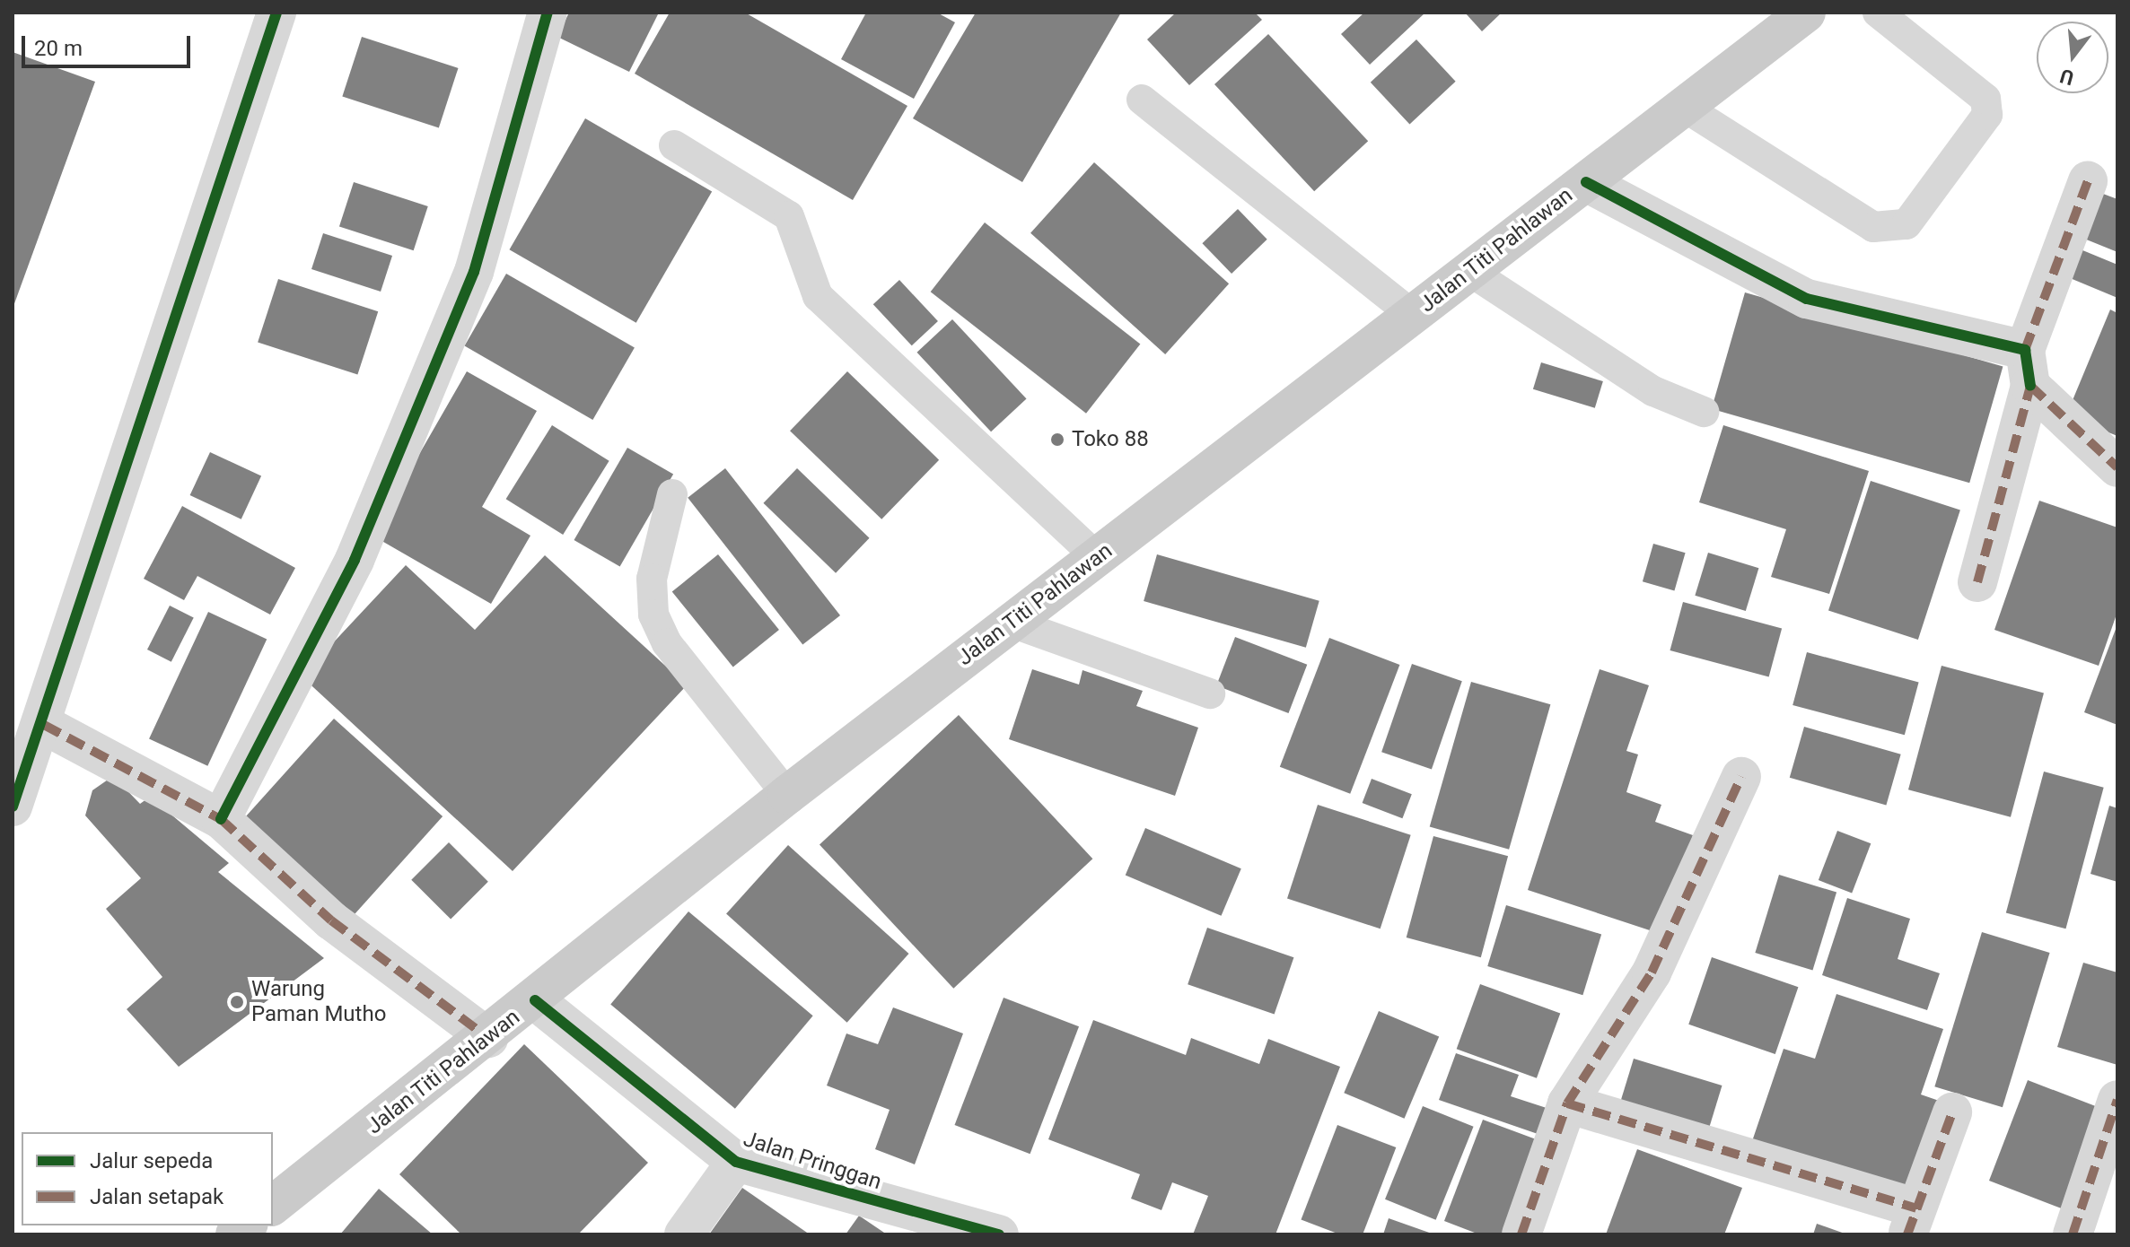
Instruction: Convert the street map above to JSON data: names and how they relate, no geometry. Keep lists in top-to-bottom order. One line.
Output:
{"streets":{"main road":["Jalan Titi Pahlawan"],"street":["Jalan Pringgan"]},"crossings":[["Jalan Titi Pahlawan","Jalan Pringgan"]],"places":["Toko 88","Warung Paman Mutho"],"legend":["Jalur sepeda","Jalan setapak"],"scale_bar":"20 m","north":"bottom"}
